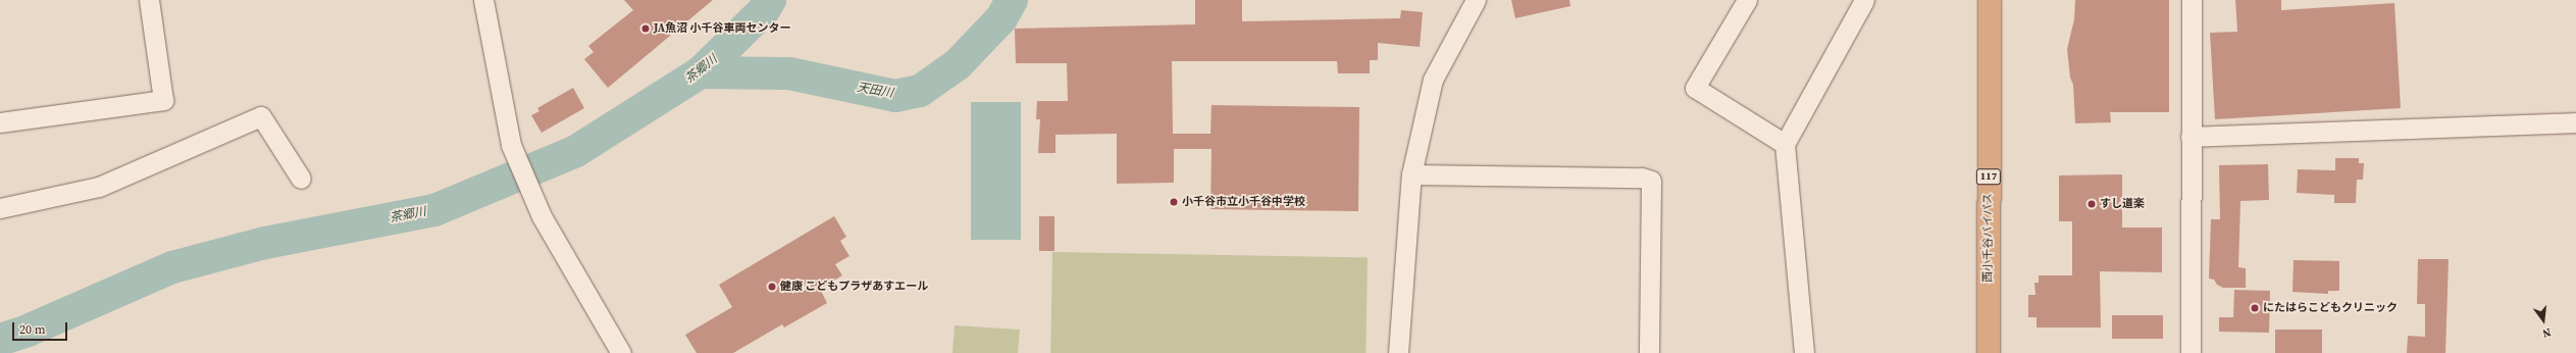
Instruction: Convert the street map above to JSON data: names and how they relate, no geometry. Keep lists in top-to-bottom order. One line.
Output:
{"streets":{"highway":["117","西小千谷バイパス"]},"water":["茶郷川","天田川"],"places":["JA魚沼 小千谷車両センター","小千谷市立小千谷中学校","すし道楽","健康 こどもプラザあすエール","にたはらこどもクリニック"],"scale_bar":"20 m","north":"bottom"}
